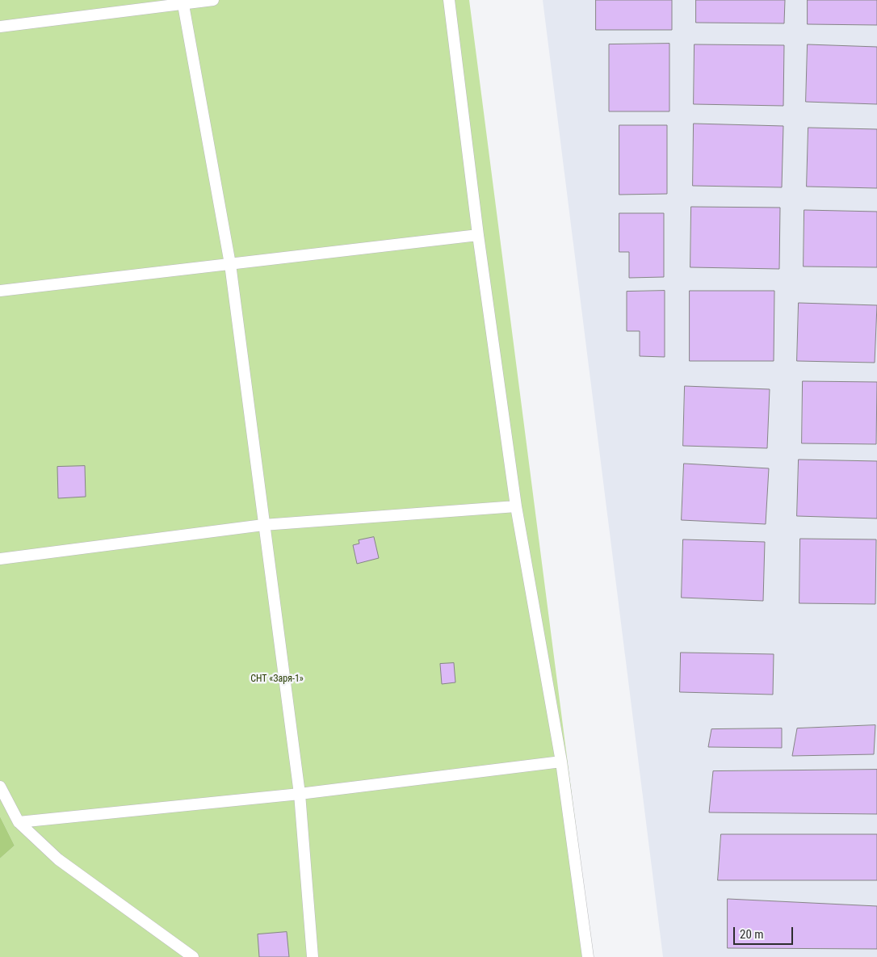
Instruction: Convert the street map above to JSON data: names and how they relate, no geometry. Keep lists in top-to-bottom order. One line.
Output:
{"parks":["СНТ «Заря-1»"],"scale_bar":"20 m"}
